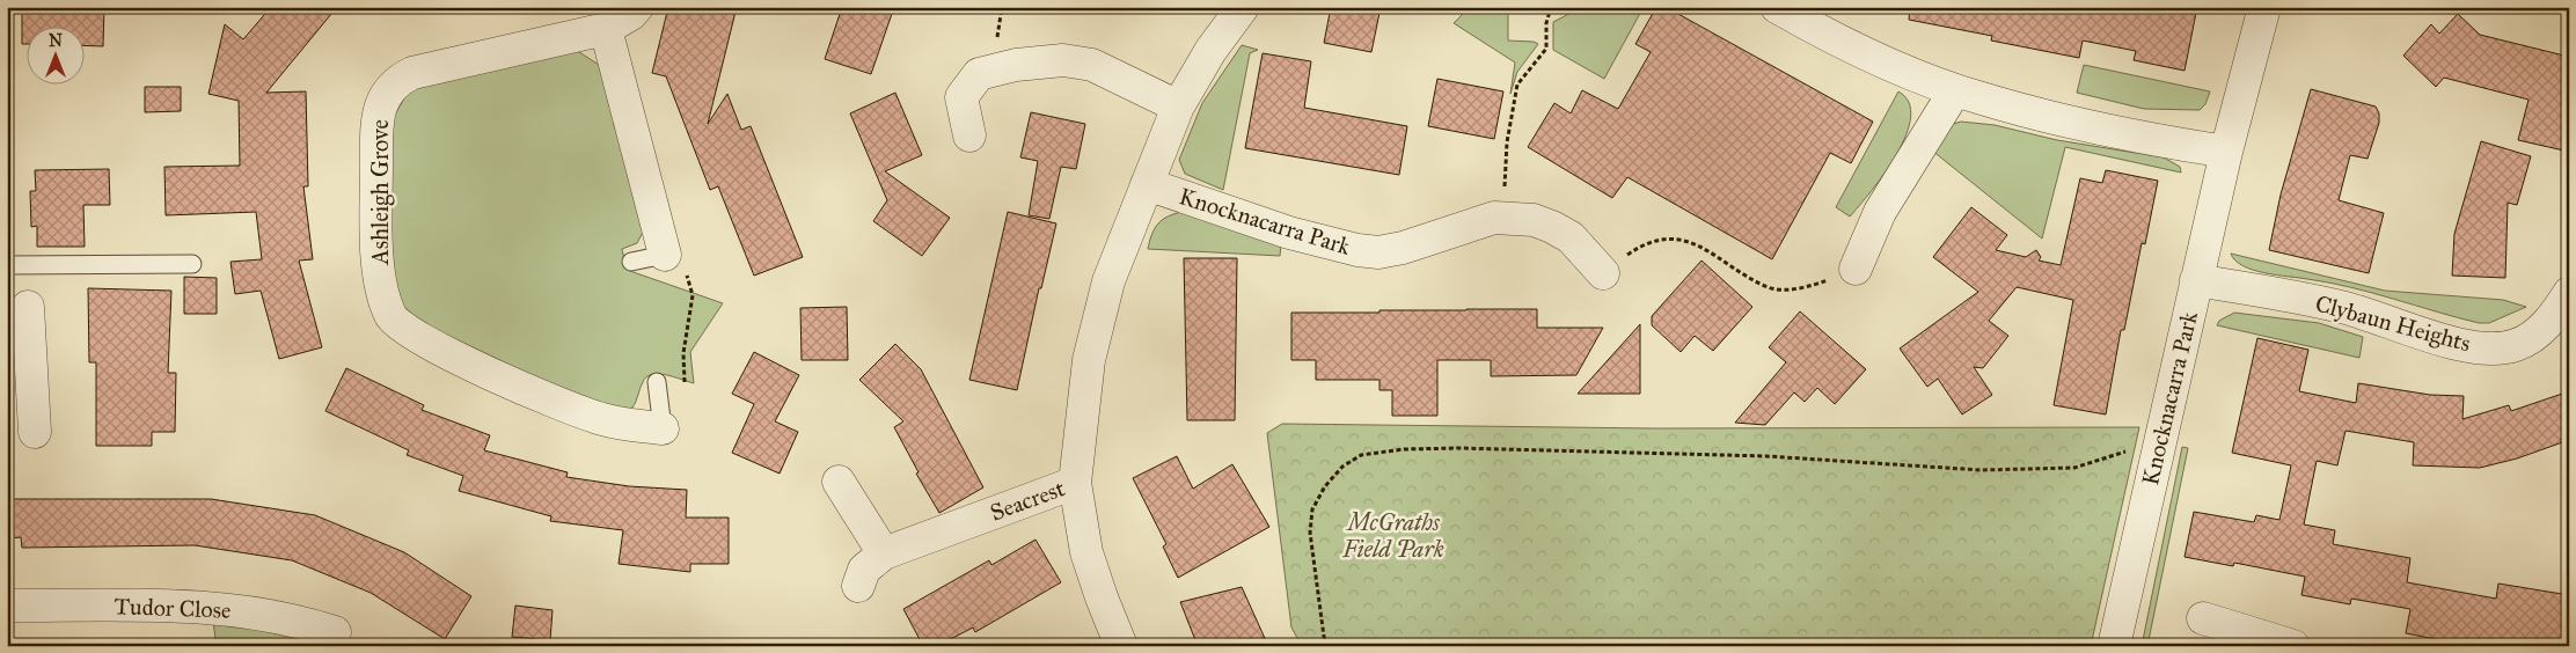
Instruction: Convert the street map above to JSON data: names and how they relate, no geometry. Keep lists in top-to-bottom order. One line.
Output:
{"streets":{"street":["Ashleigh Grove","Knocknacarra Park","Clybaun Heights","Seacrest","Tudor Close"]},"crossings":[["Knocknacarra Park","Clybaun Heights"],["Knocknacarra Park","Seacrest"]],"parks":["McGraths Field Park"],"north":"top"}
